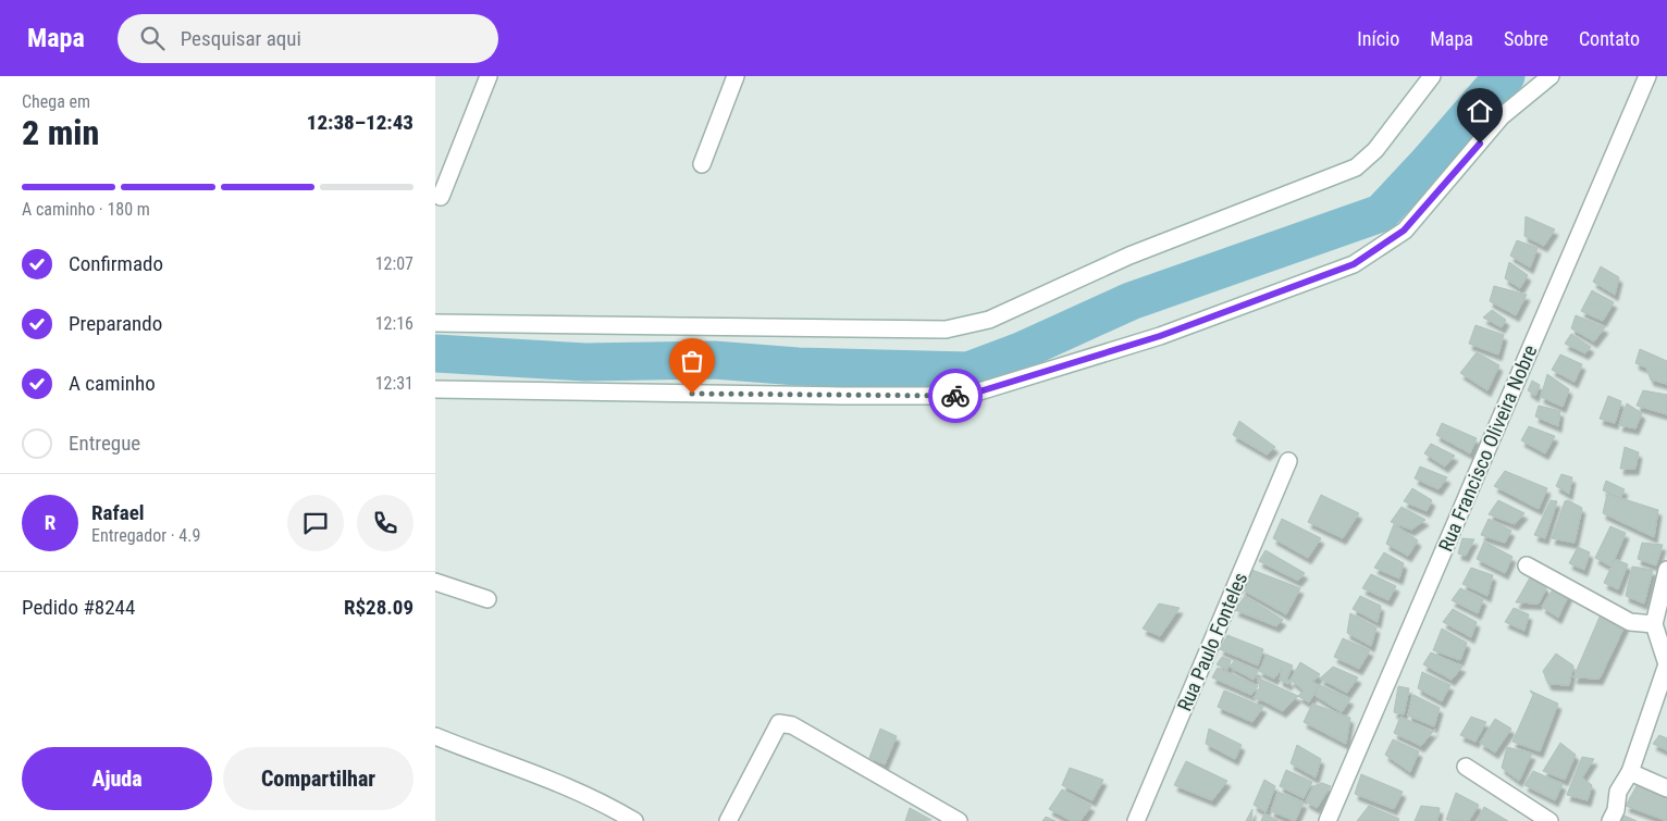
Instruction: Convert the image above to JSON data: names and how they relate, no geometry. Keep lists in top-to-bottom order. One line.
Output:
{"streets":{"street":["Rua Francisco Oliveira Nobre","Rua Paulo Fonteles"]},"page":{"header":"Mapa","search":"Pesquisar aqui","nav":["Início","Mapa","Sobre","Contato"],"heading":["2 min","Chega em","12:38–12:43"],"panel":["Rafael","Entregador · 4.9","Pedido #8244","R$28.09"],"bar":"A caminho · 180 m","list":[["Confirmado","12:07"],["Preparando","12:16"],["A caminho","12:31"],"Entregue"],"round":"R","buttons":["Ajuda","Compartilhar"]}}
